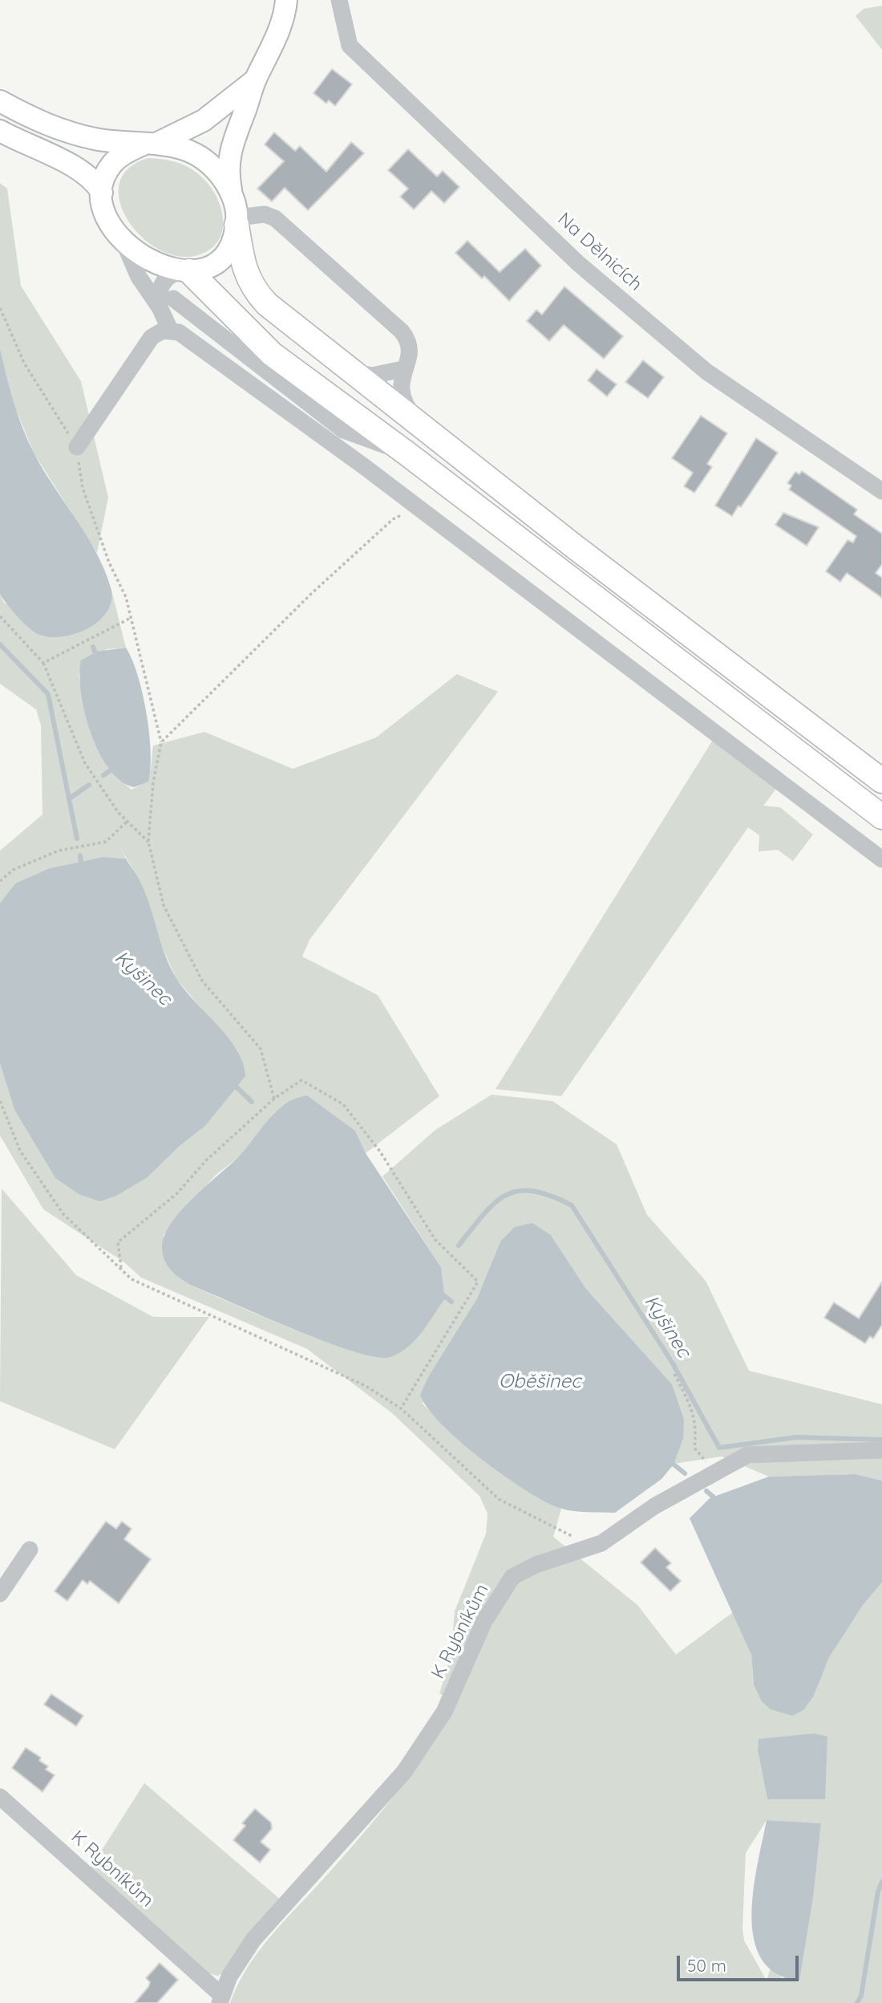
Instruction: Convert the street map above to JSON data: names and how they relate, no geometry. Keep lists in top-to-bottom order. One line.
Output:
{"streets":{"street":["Na Dělnicích","K Rybníkům"]},"water":["Kyšinec","Oběšinec"],"scale_bar":"50 m"}
